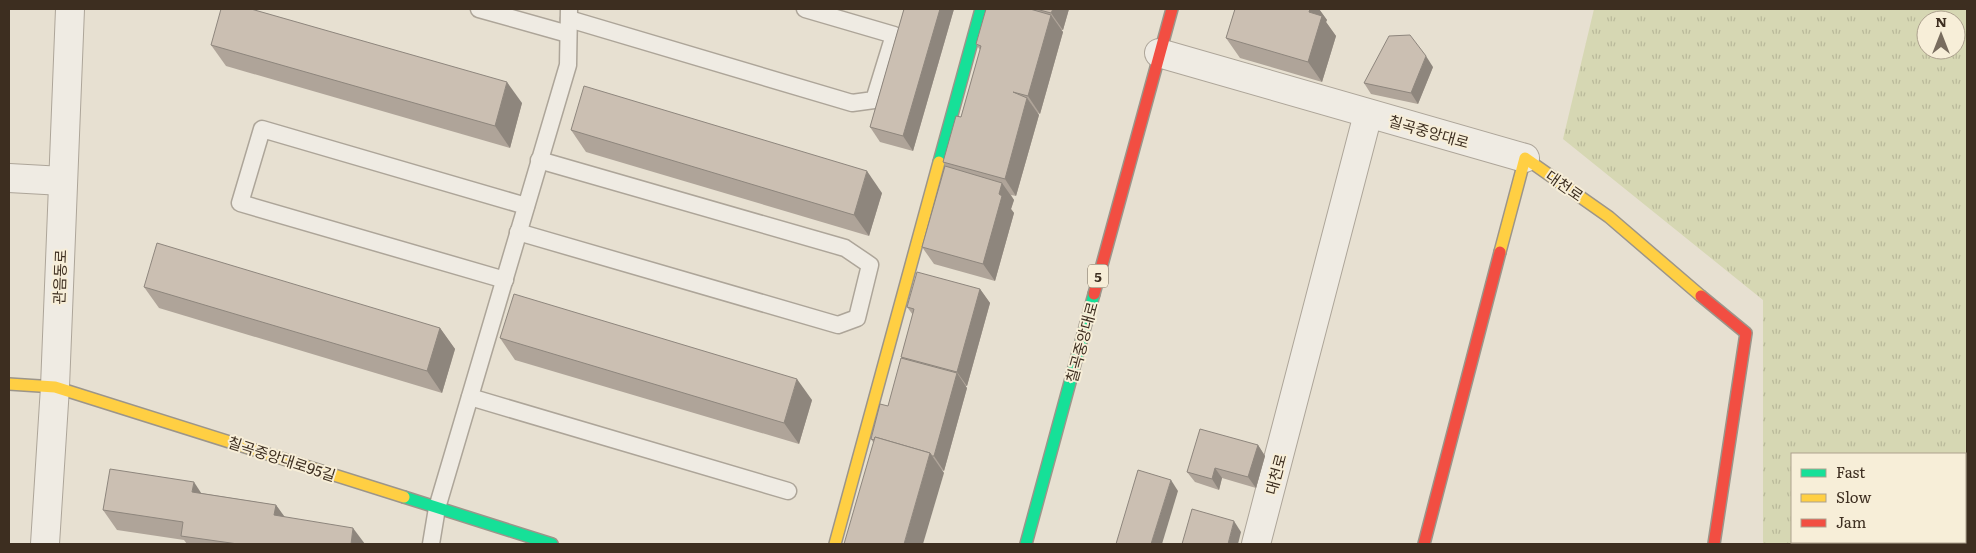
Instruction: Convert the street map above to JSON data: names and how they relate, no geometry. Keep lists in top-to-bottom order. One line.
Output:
{"streets":{"street":["칠곡중앙대로","대천로","5","관음동로","칠곡중앙대로95길"]},"crossings":[["칠곡중앙대로","대천로"],["관음동로","칠곡중앙대로95길"]],"legend":["Fast","Slow","Jam"],"north":"top"}
